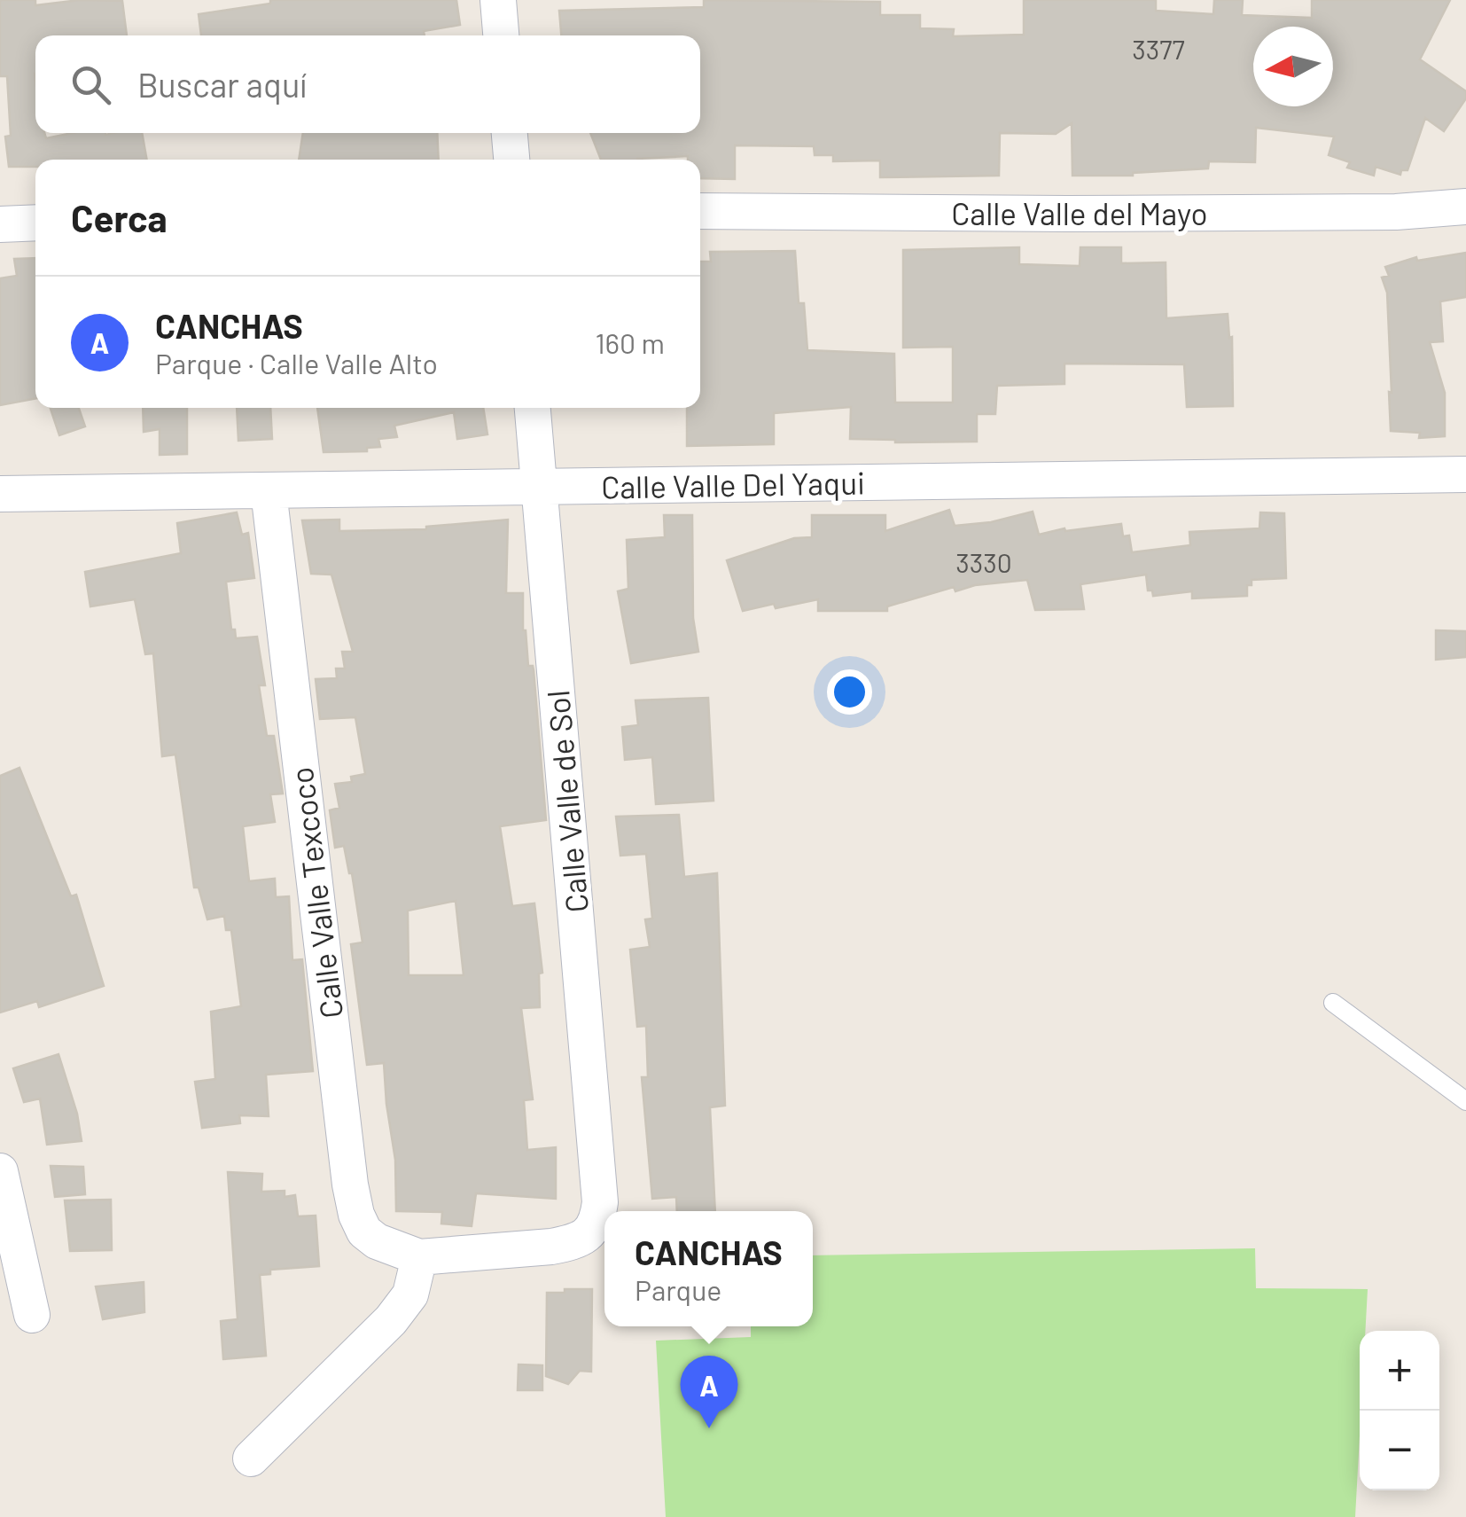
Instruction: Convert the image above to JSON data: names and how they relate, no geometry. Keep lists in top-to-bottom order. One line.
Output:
{"streets":{"street":["Calle Valle del Mayo","Calle Valle Del Yaqui","Calle Valle de Sol","Calle Valle Texcoco"]},"crossings":[["Calle Valle Del Yaqui","Calle Valle de Sol"],["Calle Valle Del Yaqui","Calle Valle Texcoco"],["Calle Valle de Sol","Calle Valle Texcoco"]],"house_numbers":["3377","3330"],"north":"left","page":{"search":"Buscar aquí","heading":"Cerca","list":[{"mark":"A","name":"CANCHAS","note":"Parque · Calle Valle Alto","value":"160 m"}],"popup":["CANCHAS","Parque"],"map_buttons":["+","−"],"pins":"A"}}
